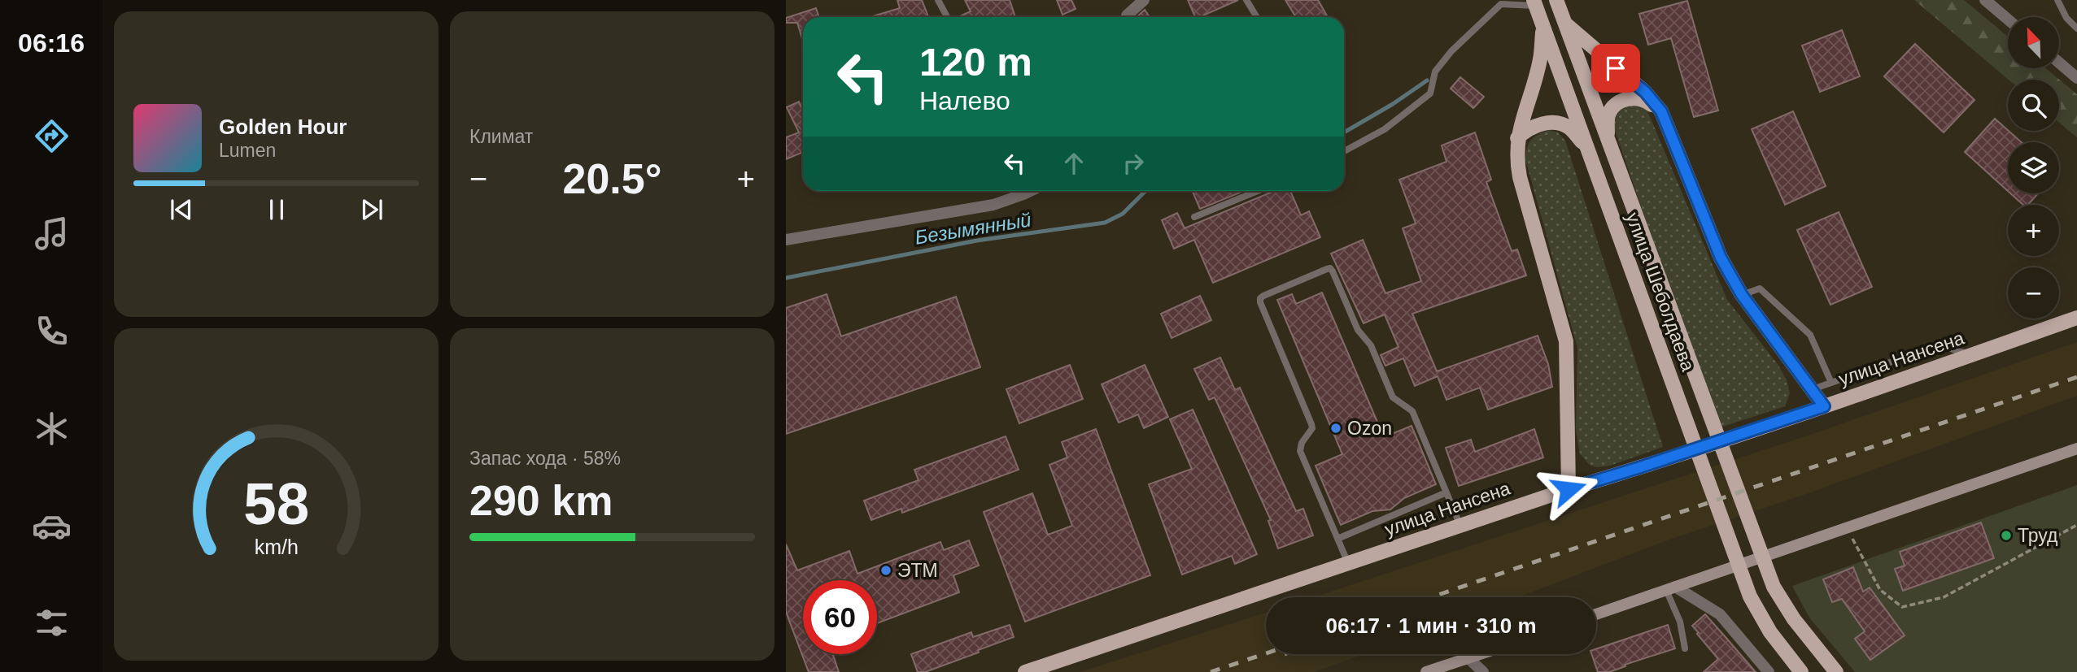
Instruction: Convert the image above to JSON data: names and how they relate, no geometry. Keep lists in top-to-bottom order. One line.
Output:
{"streets":{"main road":["улица Шеболдаева","улица Нансена"]},"water":["Безымянный"],"places":["Ozon","Труд","ЭТМ"],"north":"top left","page":{"tabs":"06:16","tile":["Климат",["Запас хода · 58%","290 km"]],"map_buttons":["+","−"],"turn":["120 m","Налево"],"song":["Golden Hour","Lumen"],"heat":["−","20.5°","+"],"limit":"60","trip":"06:17 · 1 мин · 310 m","gauge":["58","km/h"]}}
